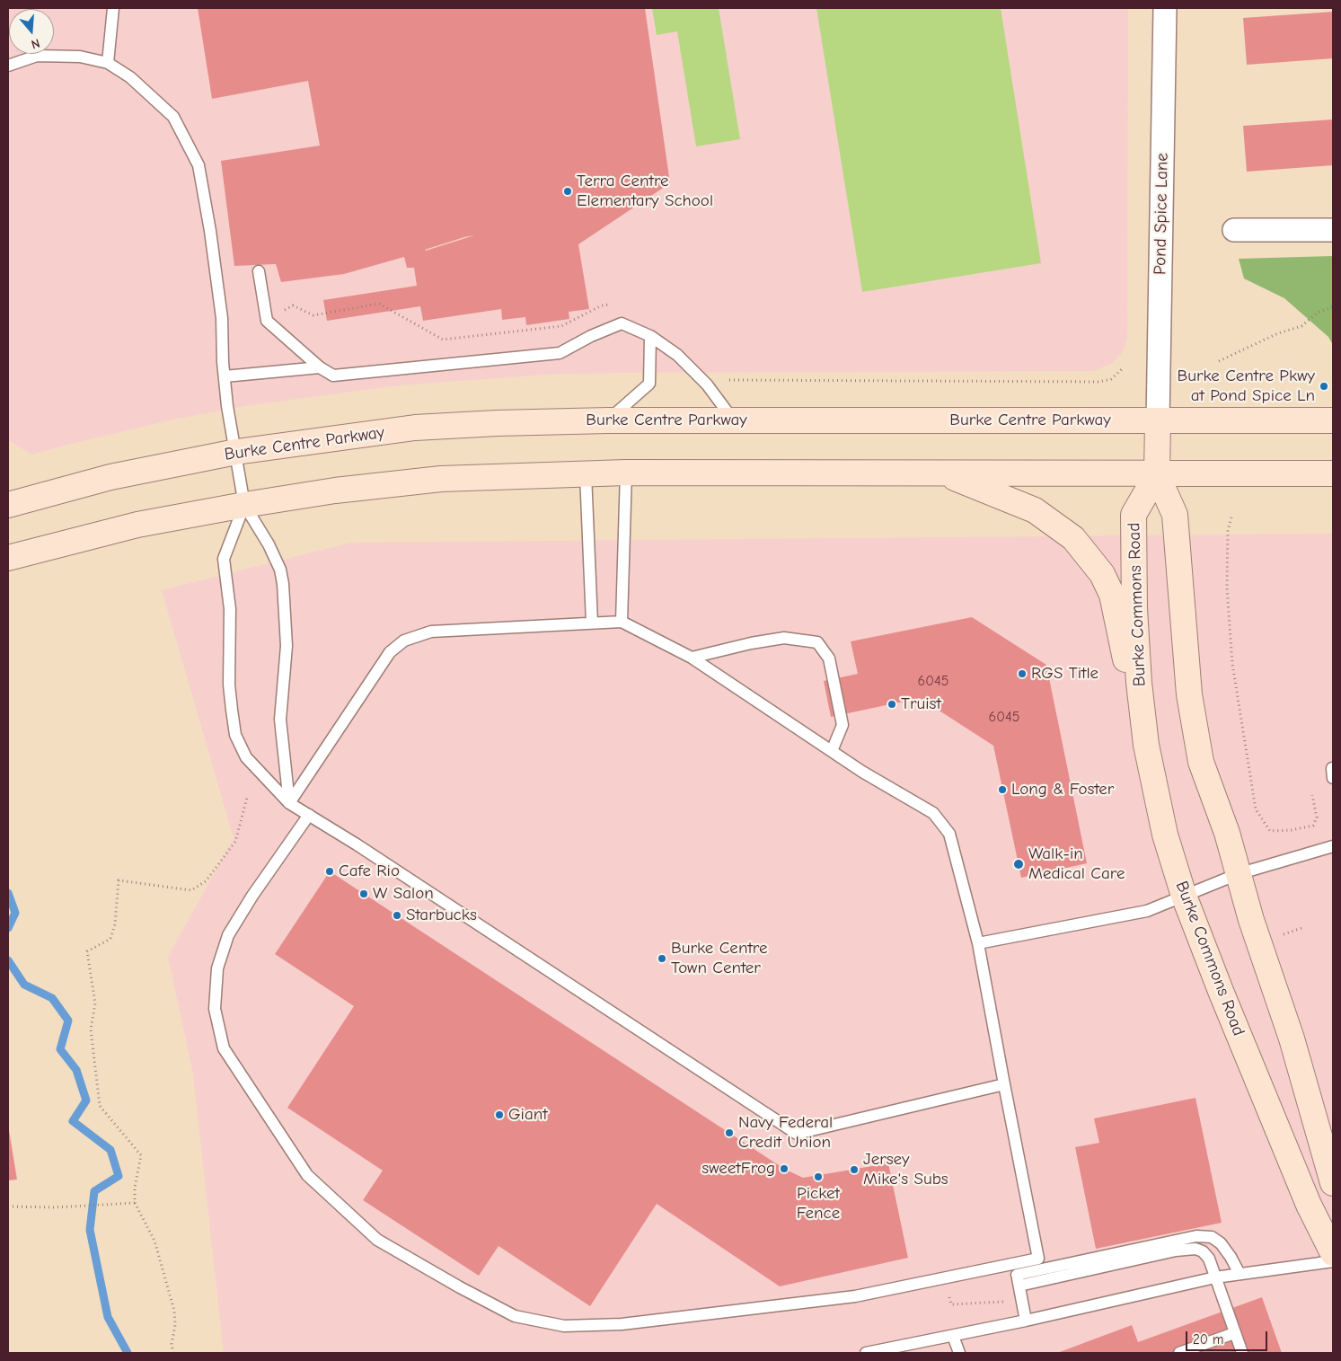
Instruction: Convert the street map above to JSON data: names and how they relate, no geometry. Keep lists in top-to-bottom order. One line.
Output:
{"streets":{"main road":["Burke Centre Parkway","Burke Commons Road"],"street":["Pond Spice Lane"]},"crossings":[["Pond Spice Lane","Burke Centre Parkway"]],"places":["Terra Centre Elementary School","Burke Centre Pkwy at Pond Spice Ln","RGS Title","Truist","Long & Foster","Walk-in Medical Care","Cafe Rio","W Salon","Starbucks","Burke Centre Town Center","Giant","Navy Federal Credit Union","sweetFrog","Jersey Mike's Subs","Picket Fence"],"house_numbers":["6045","6045"],"scale_bar":"20 m","north":"bottom"}
